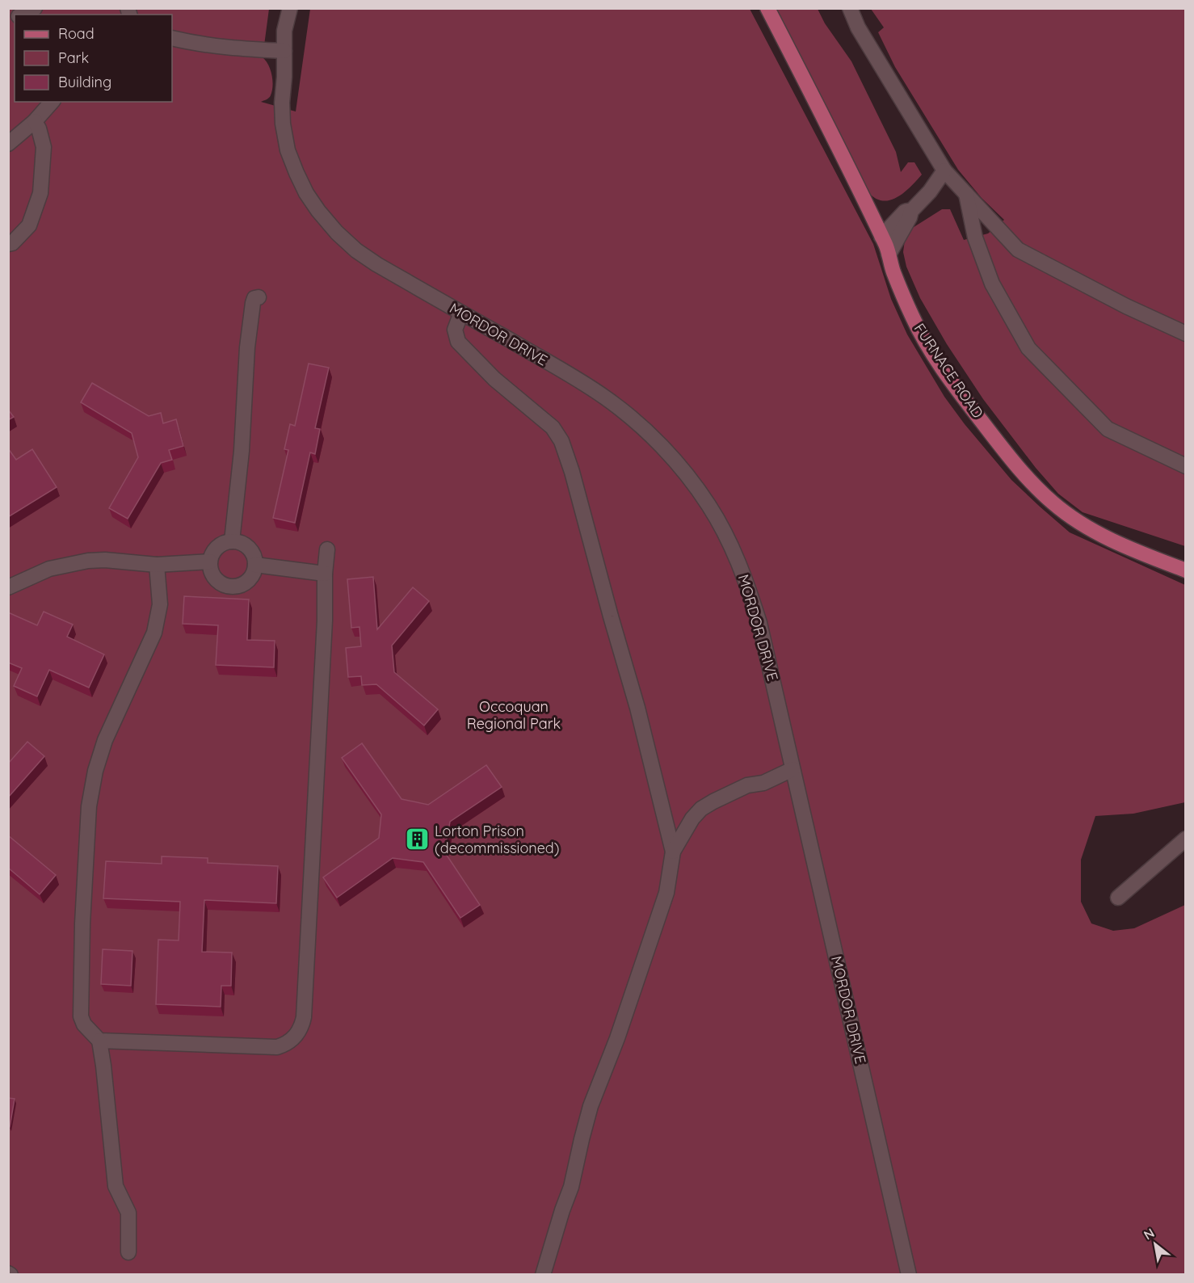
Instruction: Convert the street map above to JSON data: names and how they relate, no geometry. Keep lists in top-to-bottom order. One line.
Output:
{"streets":{"main road":["FURNACE ROAD"],"street":["MORDOR DRIVE"]},"parks":["Occoquan Regional Park"],"places":{"building":["Lorton Prison (decommissioned)"]},"legend":["Road","Park","Building"],"north":"top left"}
